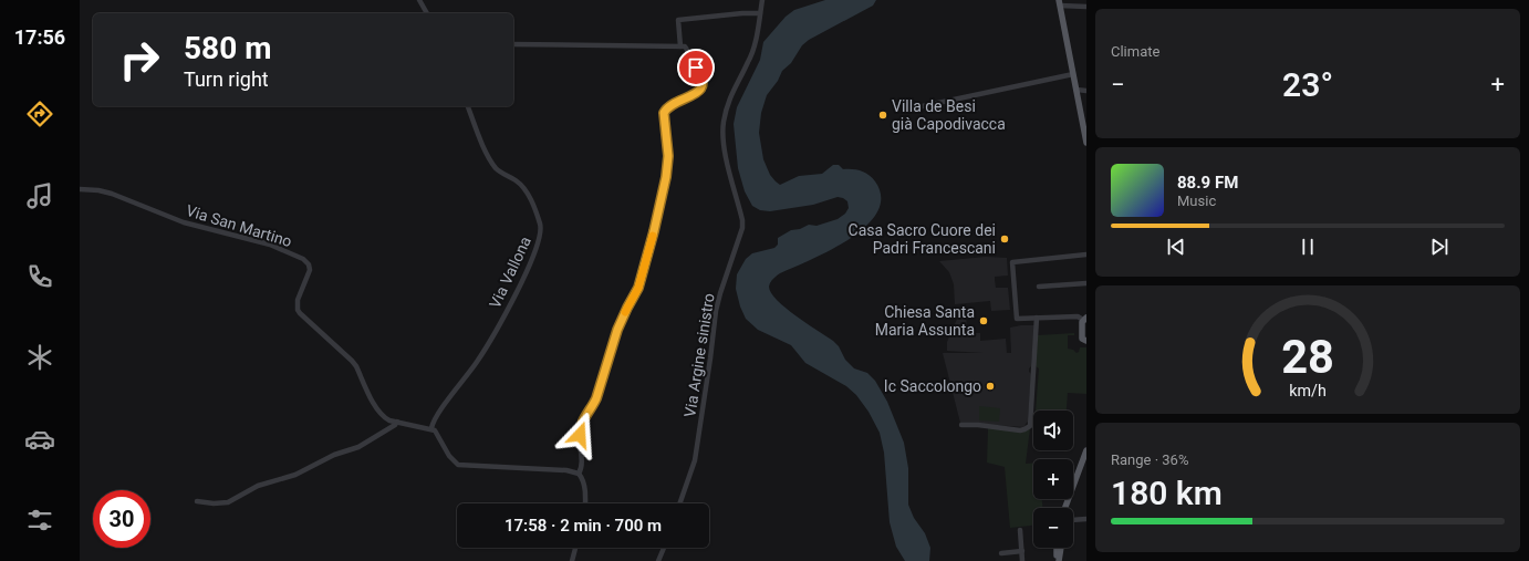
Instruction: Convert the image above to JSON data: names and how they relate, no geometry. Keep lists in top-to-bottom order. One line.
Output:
{"streets":{"street":["Via San Martino","Via Vallona","Via Argine sinistro"]},"crossings":[["Via San Martino","Via Vallona"]],"places":["Villa de Besi già Capodivacca","Casa Sacro Cuore dei Padri Francescani","Chiesa Santa Maria Assunta","Ic Saccolongo"],"page":{"tabs":"17:56","tile":["Climate",["Range · 36%","180 km"]],"turn":["580 m","Turn right"],"heat":["−","23°","+"],"song":["88.9 FM","Music"],"map_buttons":["+","−"],"limit":"30","trip":"17:58 · 2 min · 700 m","gauge":["28","km/h"]}}
